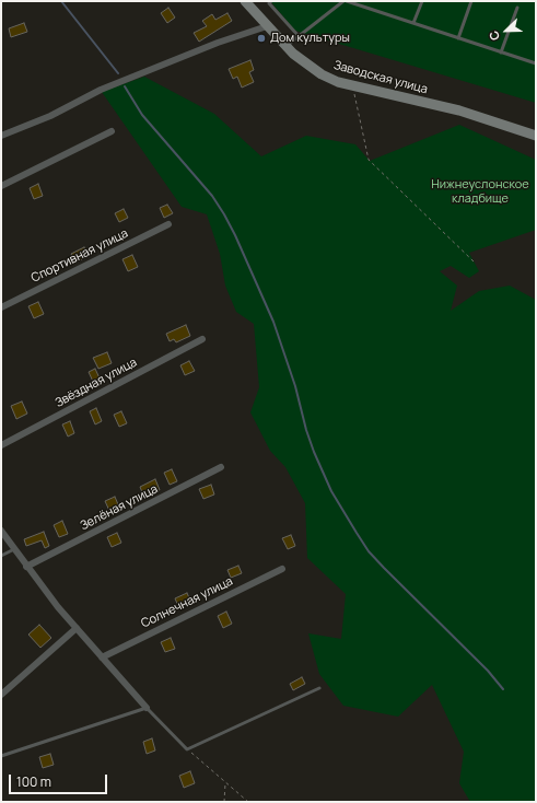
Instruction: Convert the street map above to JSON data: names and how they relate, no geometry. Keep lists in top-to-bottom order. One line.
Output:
{"streets":{"street":["Заводская улица","Спортивная улица","Звёздная улица","Зелёная улица","Солнечная улица"]},"parks":["Нижнеуслонское кладбище"],"places":["Дом культуры"],"scale_bar":"100 m","north":"bottom left"}
